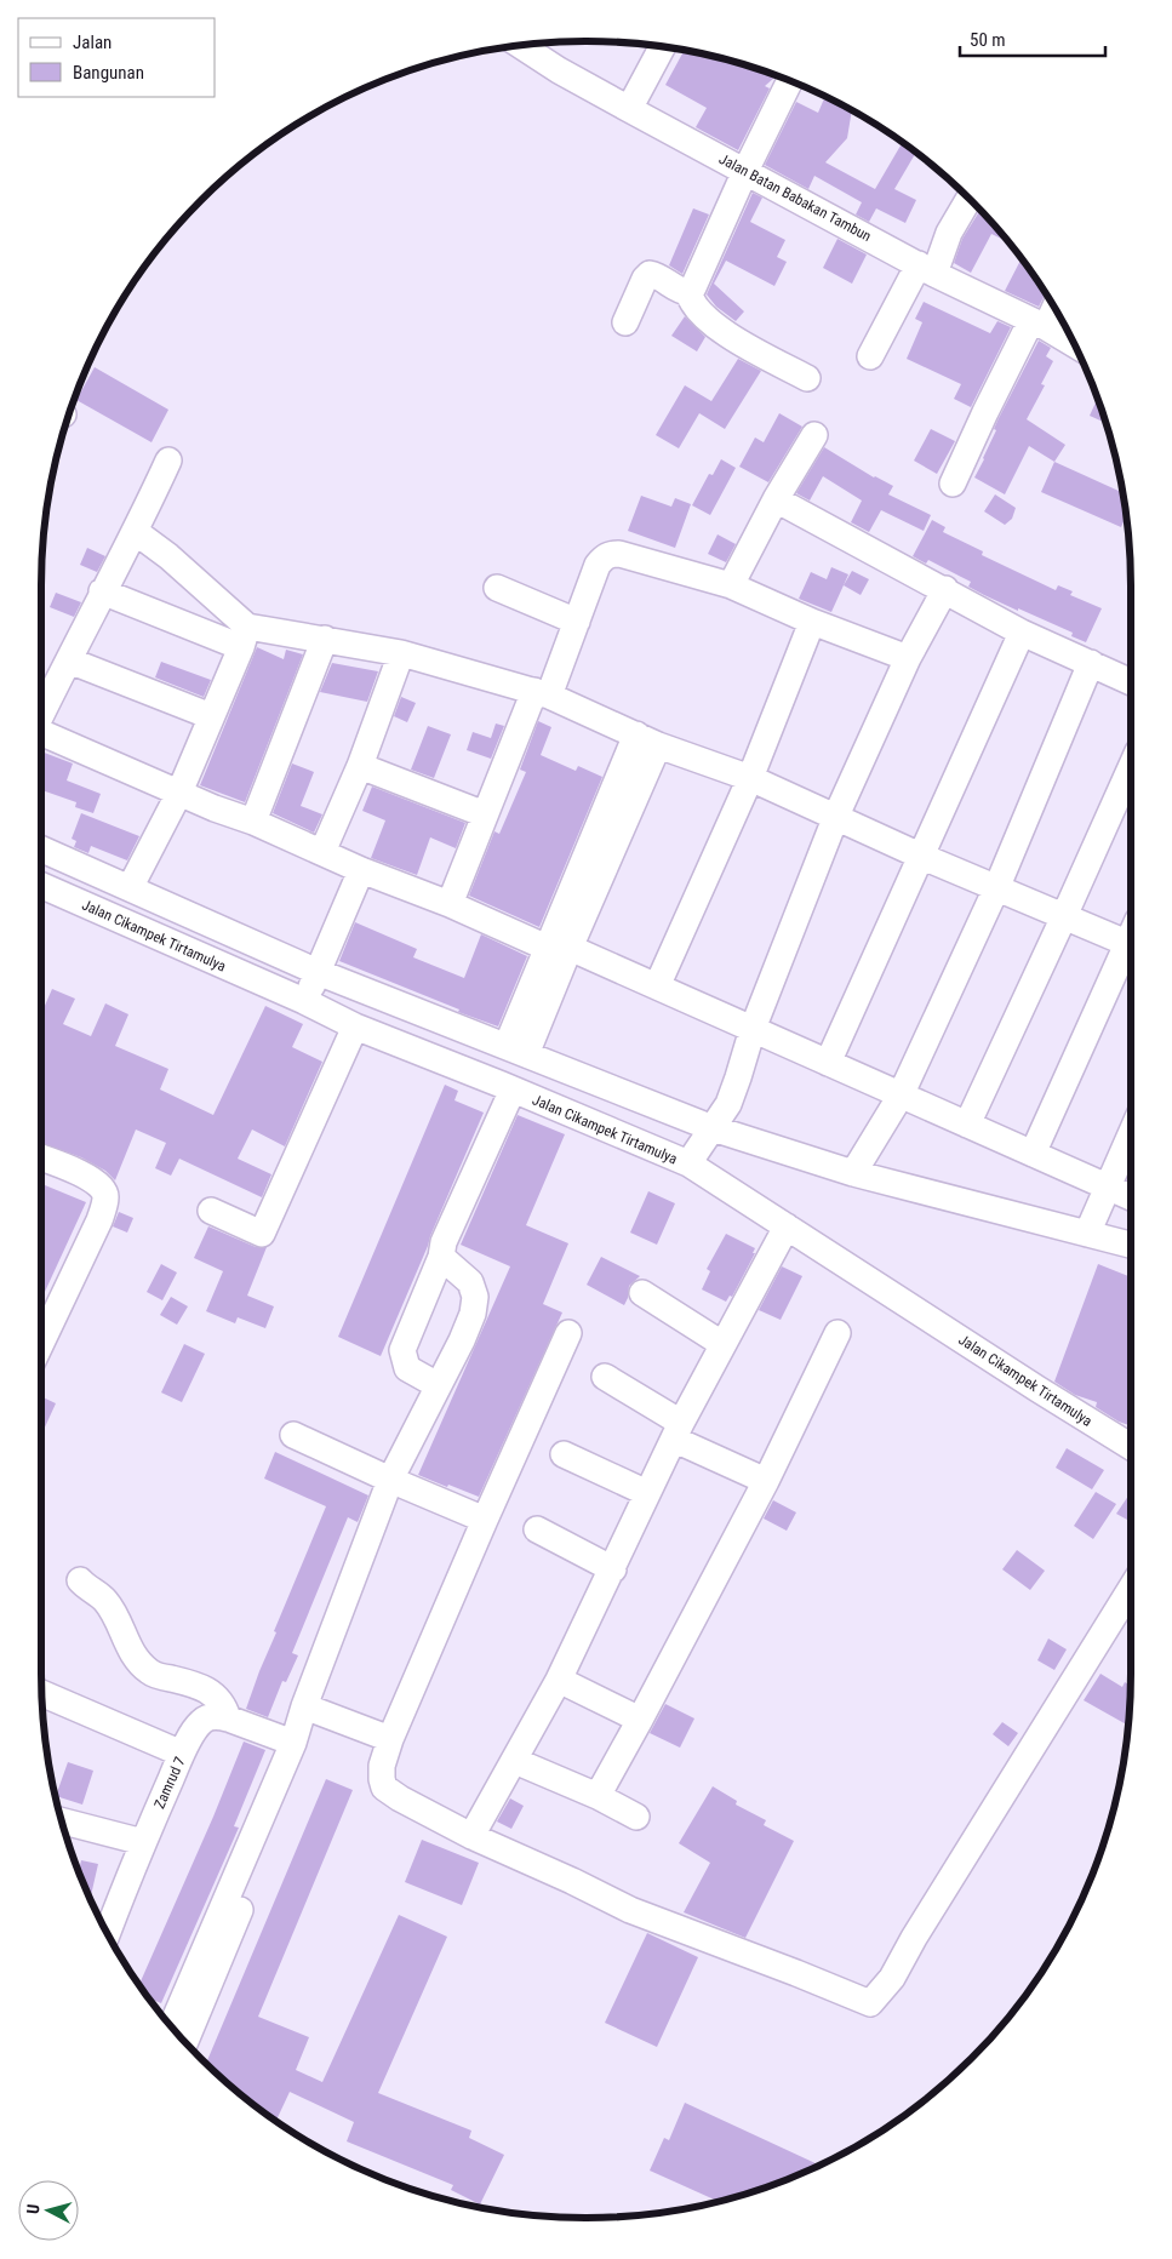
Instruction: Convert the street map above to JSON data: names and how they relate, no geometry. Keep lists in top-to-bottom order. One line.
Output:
{"streets":{"street":["Jalan Batan Babakan Tambun","Jalan Cikampek Tirtamulya","Zamrud 7"]},"legend":["Jalan","Bangunan"],"scale_bar":"50 m","north":"left"}
